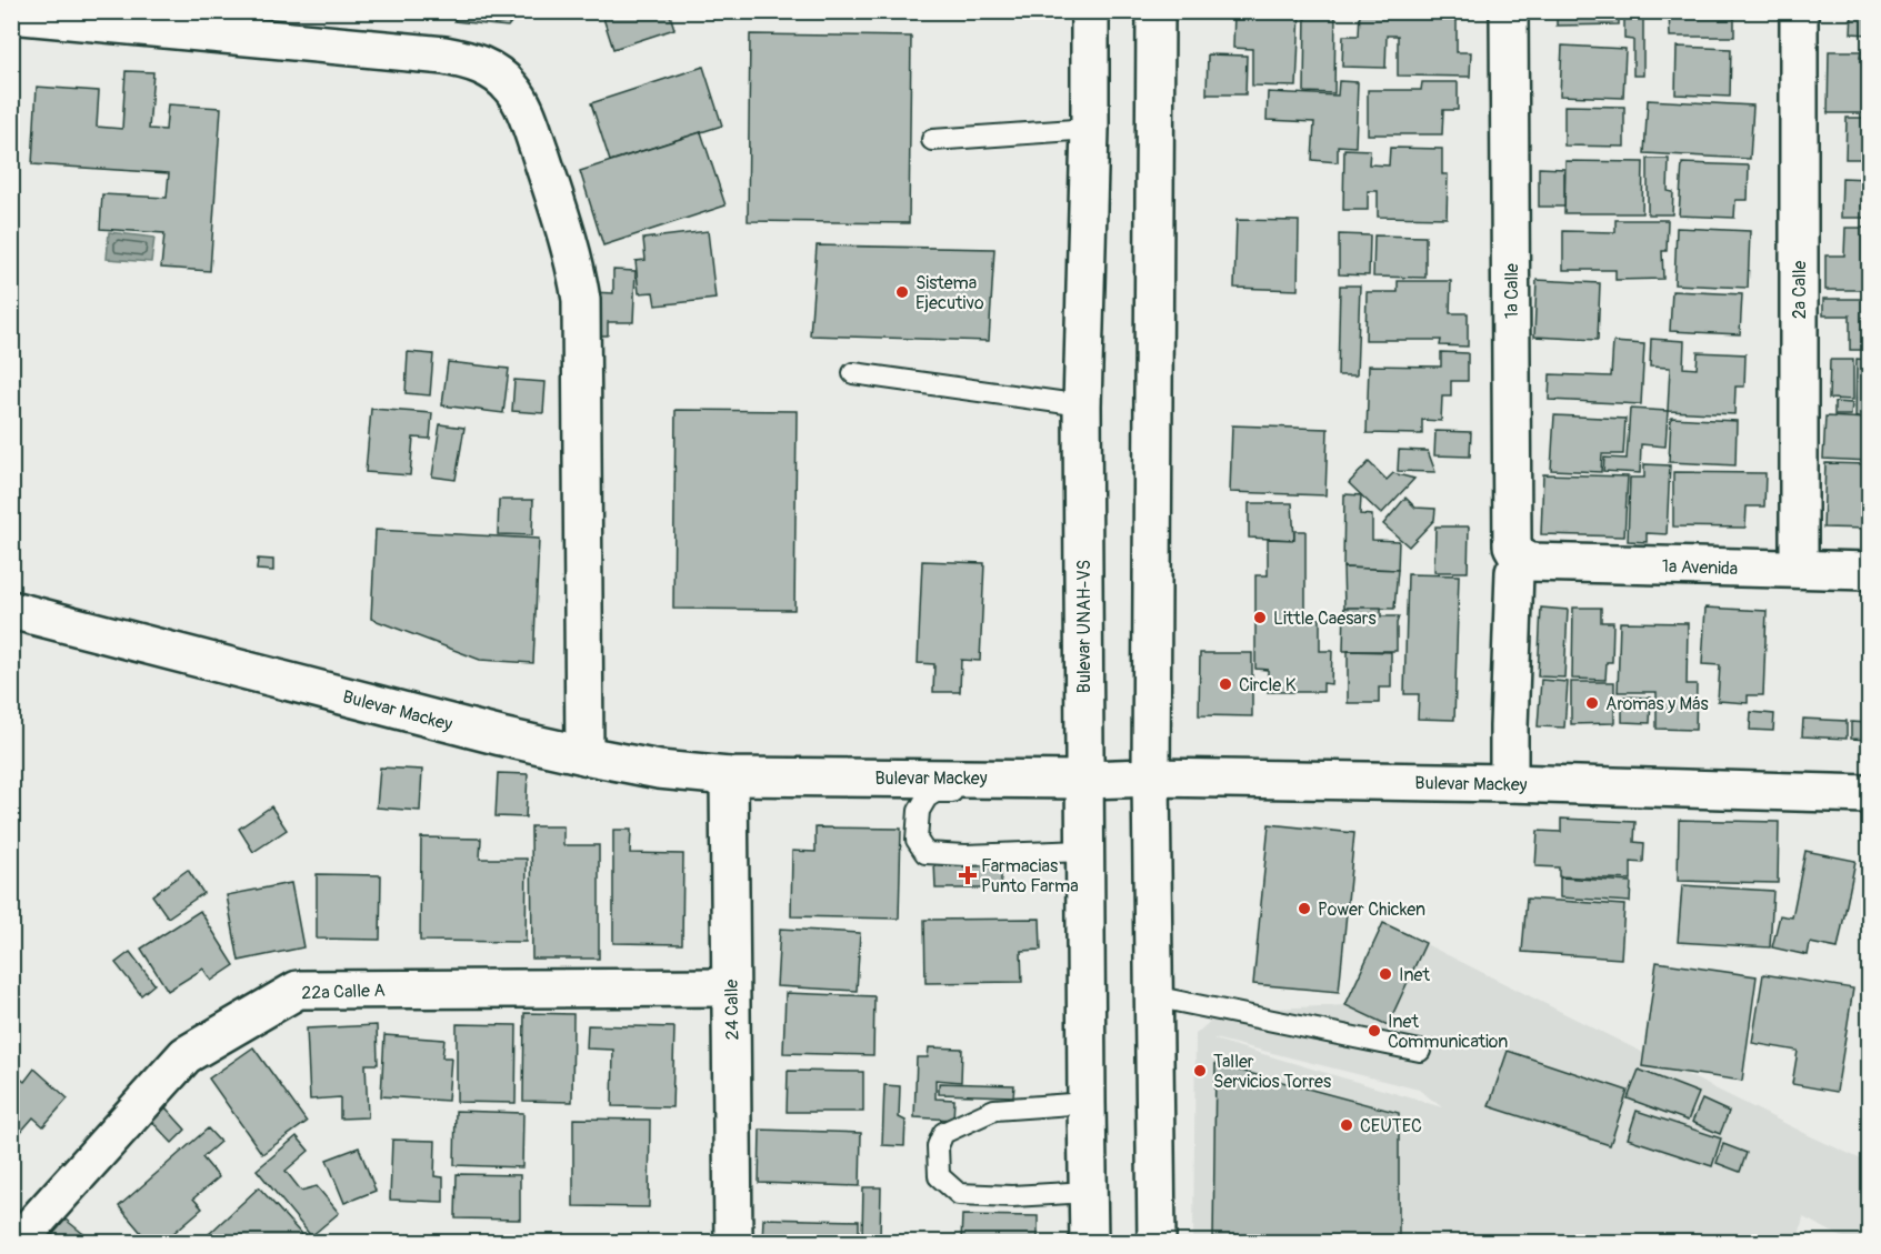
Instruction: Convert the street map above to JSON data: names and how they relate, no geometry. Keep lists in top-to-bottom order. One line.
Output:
{"streets":{"main road":["2a Calle","1a Calle","1a Avenida","Bulevar UNAH-VS","Bulevar Mackey","22a Calle A","24 Calle"]},"crossings":[["2a Calle","1a Avenida"],["1a Calle","1a Avenida"],["Bulevar UNAH-VS","Bulevar Mackey"],["Bulevar Mackey","24 Calle"],["22a Calle A","24 Calle"]],"places":{"other":["Sistema Ejecutivo","Little Caesars","Circle K","Aromas y Más","Power Chicken","Inet","Inet Communication","Taller Servicios Torres","CEUTEC"],"health":["Farmacias Punto Farma"]}}
